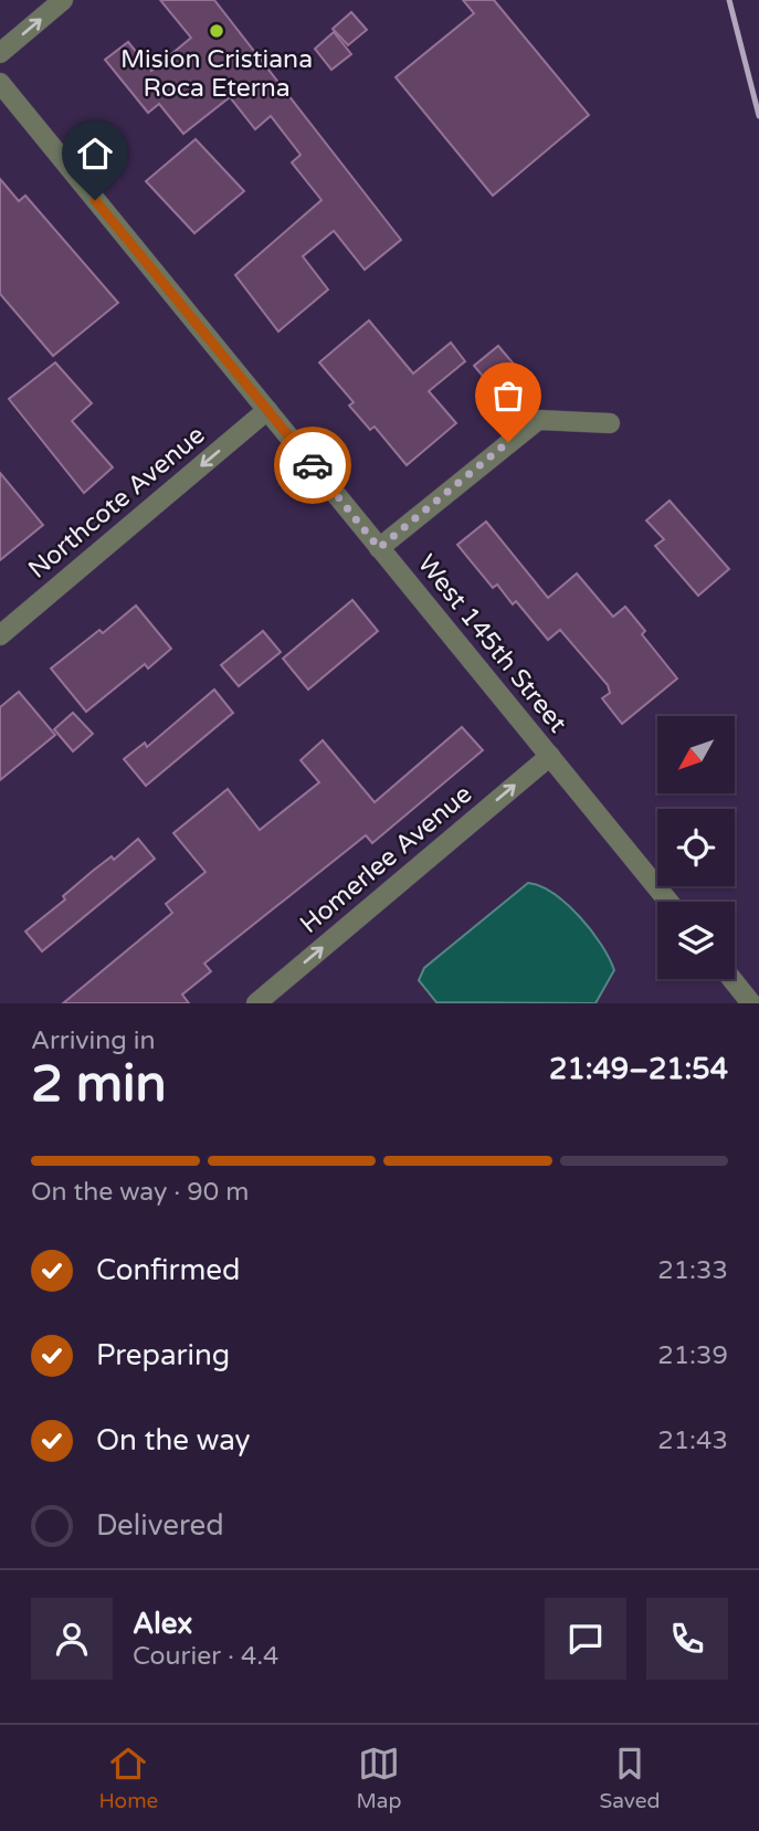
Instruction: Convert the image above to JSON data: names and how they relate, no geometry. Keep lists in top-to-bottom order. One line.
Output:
{"streets":{"street":["Northcote Avenue","West 145th Street","Homerlee Avenue"]},"crossings":[["Northcote Avenue","West 145th Street"],["West 145th Street","Homerlee Avenue"]],"one_way":["Northcote Avenue","Homerlee Avenue"],"places":["Mision Cristiana Roca Eterna"],"north":"bottom left","page":{"heading":["2 min","Arriving in","21:49–21:54"],"panel":["Alex","Courier · 4.4"],"bar":"On the way · 90 m","list":[["Confirmed","21:33"],["Preparing","21:39"],["On the way","21:43"],"Delivered"],"tabs":["Home","Map","Saved"]}}
